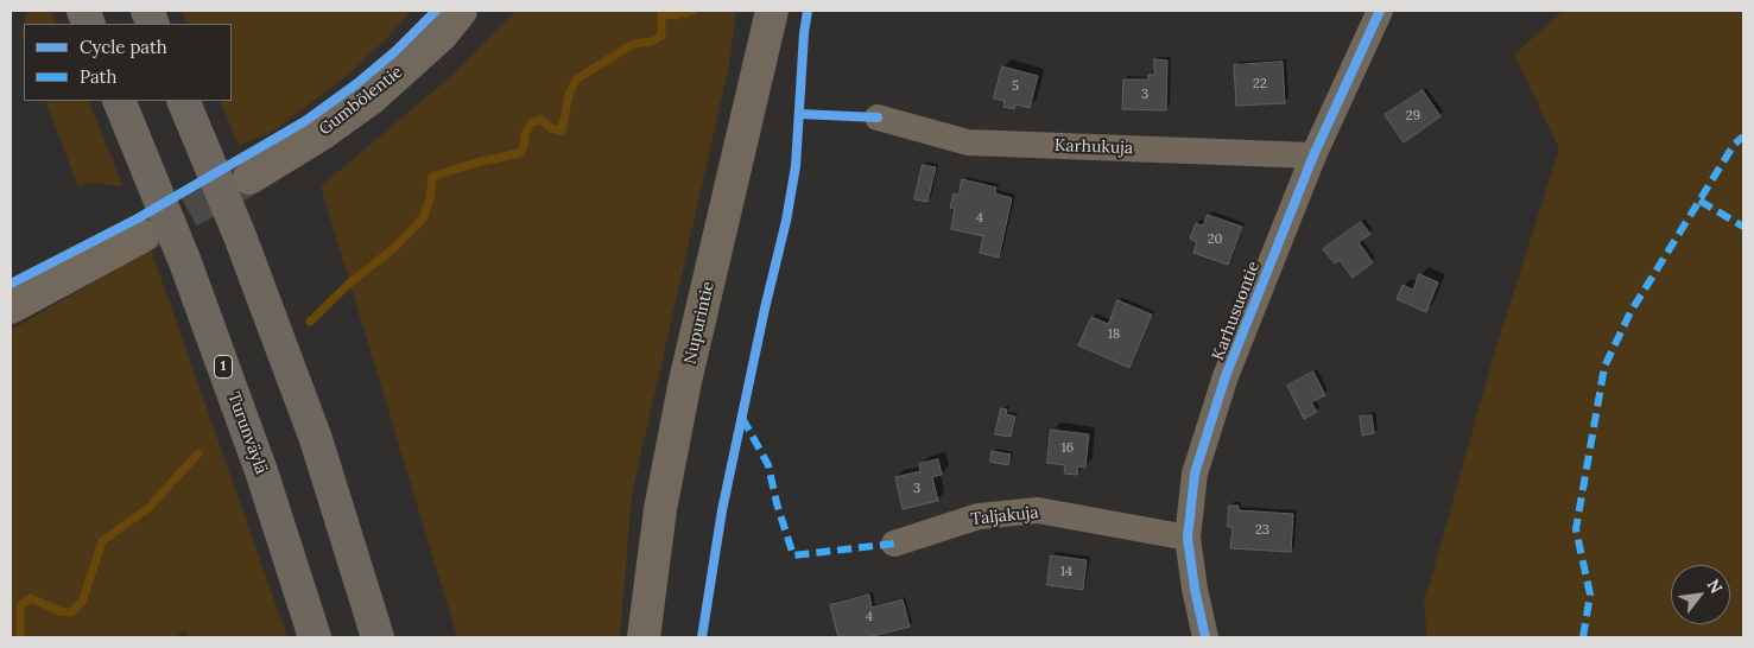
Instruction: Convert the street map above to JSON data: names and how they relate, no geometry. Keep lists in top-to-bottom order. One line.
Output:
{"streets":{"highway":["1","Turunväylä"],"main road":["Gumbölentie","Nupurintie"],"street":["Karhukuja","Karhusuontie","Taljakuja"]},"crossings":[["Karhukuja","Karhusuontie"],["Karhusuontie","Taljakuja"]],"house_numbers":["22","5","3","29","4","20","18","16","3","23","14","4"],"legend":["Cycle path","Path"],"north":"top right"}
